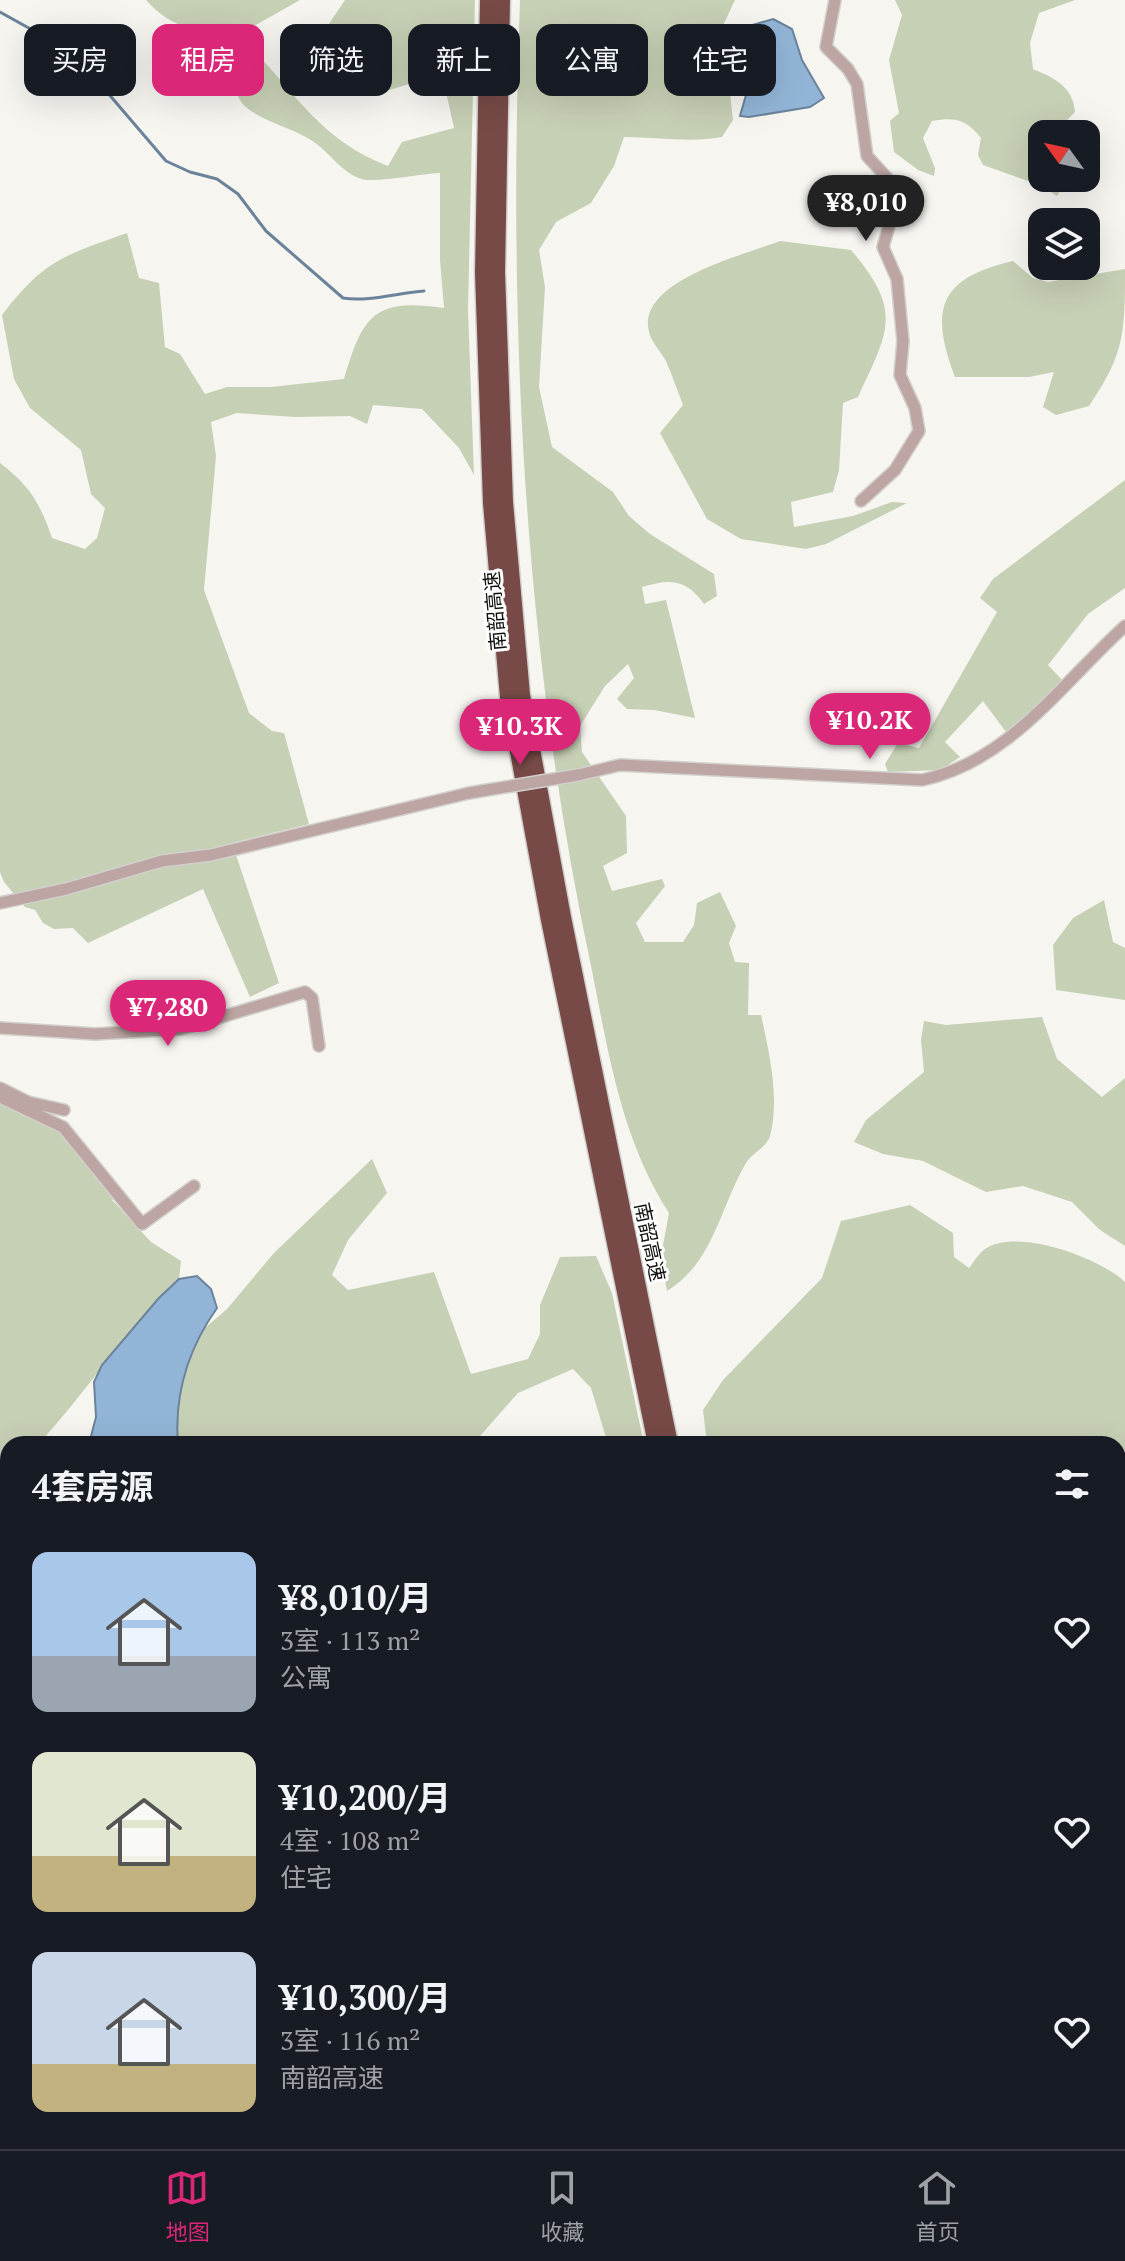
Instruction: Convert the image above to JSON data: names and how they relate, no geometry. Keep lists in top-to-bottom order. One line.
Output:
{"streets":{"highway":["南韶高速"]},"north":"top left","page":{"chip":["买房","租房","筛选","新上","公寓","住宅"],"price":["¥8,010","¥10.2K","¥10.3K","¥7,280"],"heading":"4套房源","list":[{"name":"¥8,010/月","note":"3室 · 113 m² · 公寓"},{"name":"¥10,200/月","note":"4室 · 108 m² · 住宅"},{"name":"¥10,300/月","note":"3室 · 116 m² · 南韶高速"}],"tabs":["地图","收藏","首页"]}}
